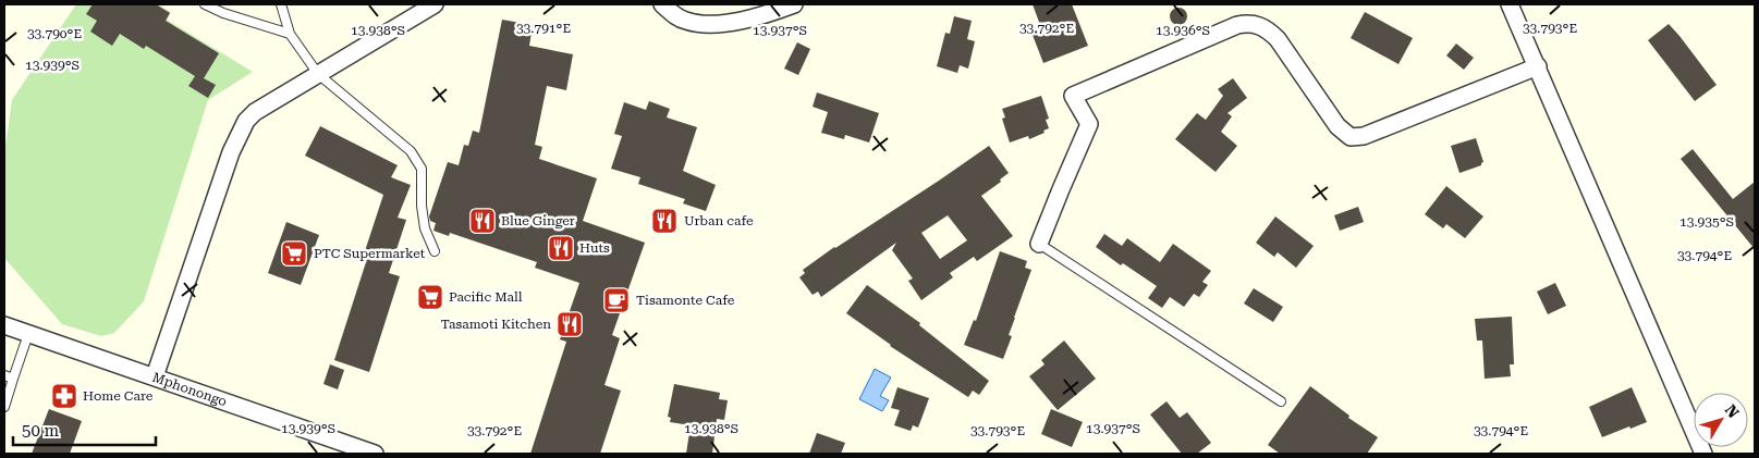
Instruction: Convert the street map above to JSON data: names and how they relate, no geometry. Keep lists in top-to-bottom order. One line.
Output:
{"streets":{"street":["Mphonongo"]},"places":{"restaurant":["Blue Ginger","Urban cafe","Huts","Tasamoti Kitchen"],"supermarket":["PTC Supermarket","Pacific Mall"],"cafe":["Tisamonte Cafe"],"pharmacy":["Home Care"]},"scale_bar":"50 m","north":"top right","coordinates":["33.791°E","33.792°E","33.793°E","13.938°S","13.936°S","13.937°S","33.790°E","13.939°S","13.935°S","33.794°E"]}
